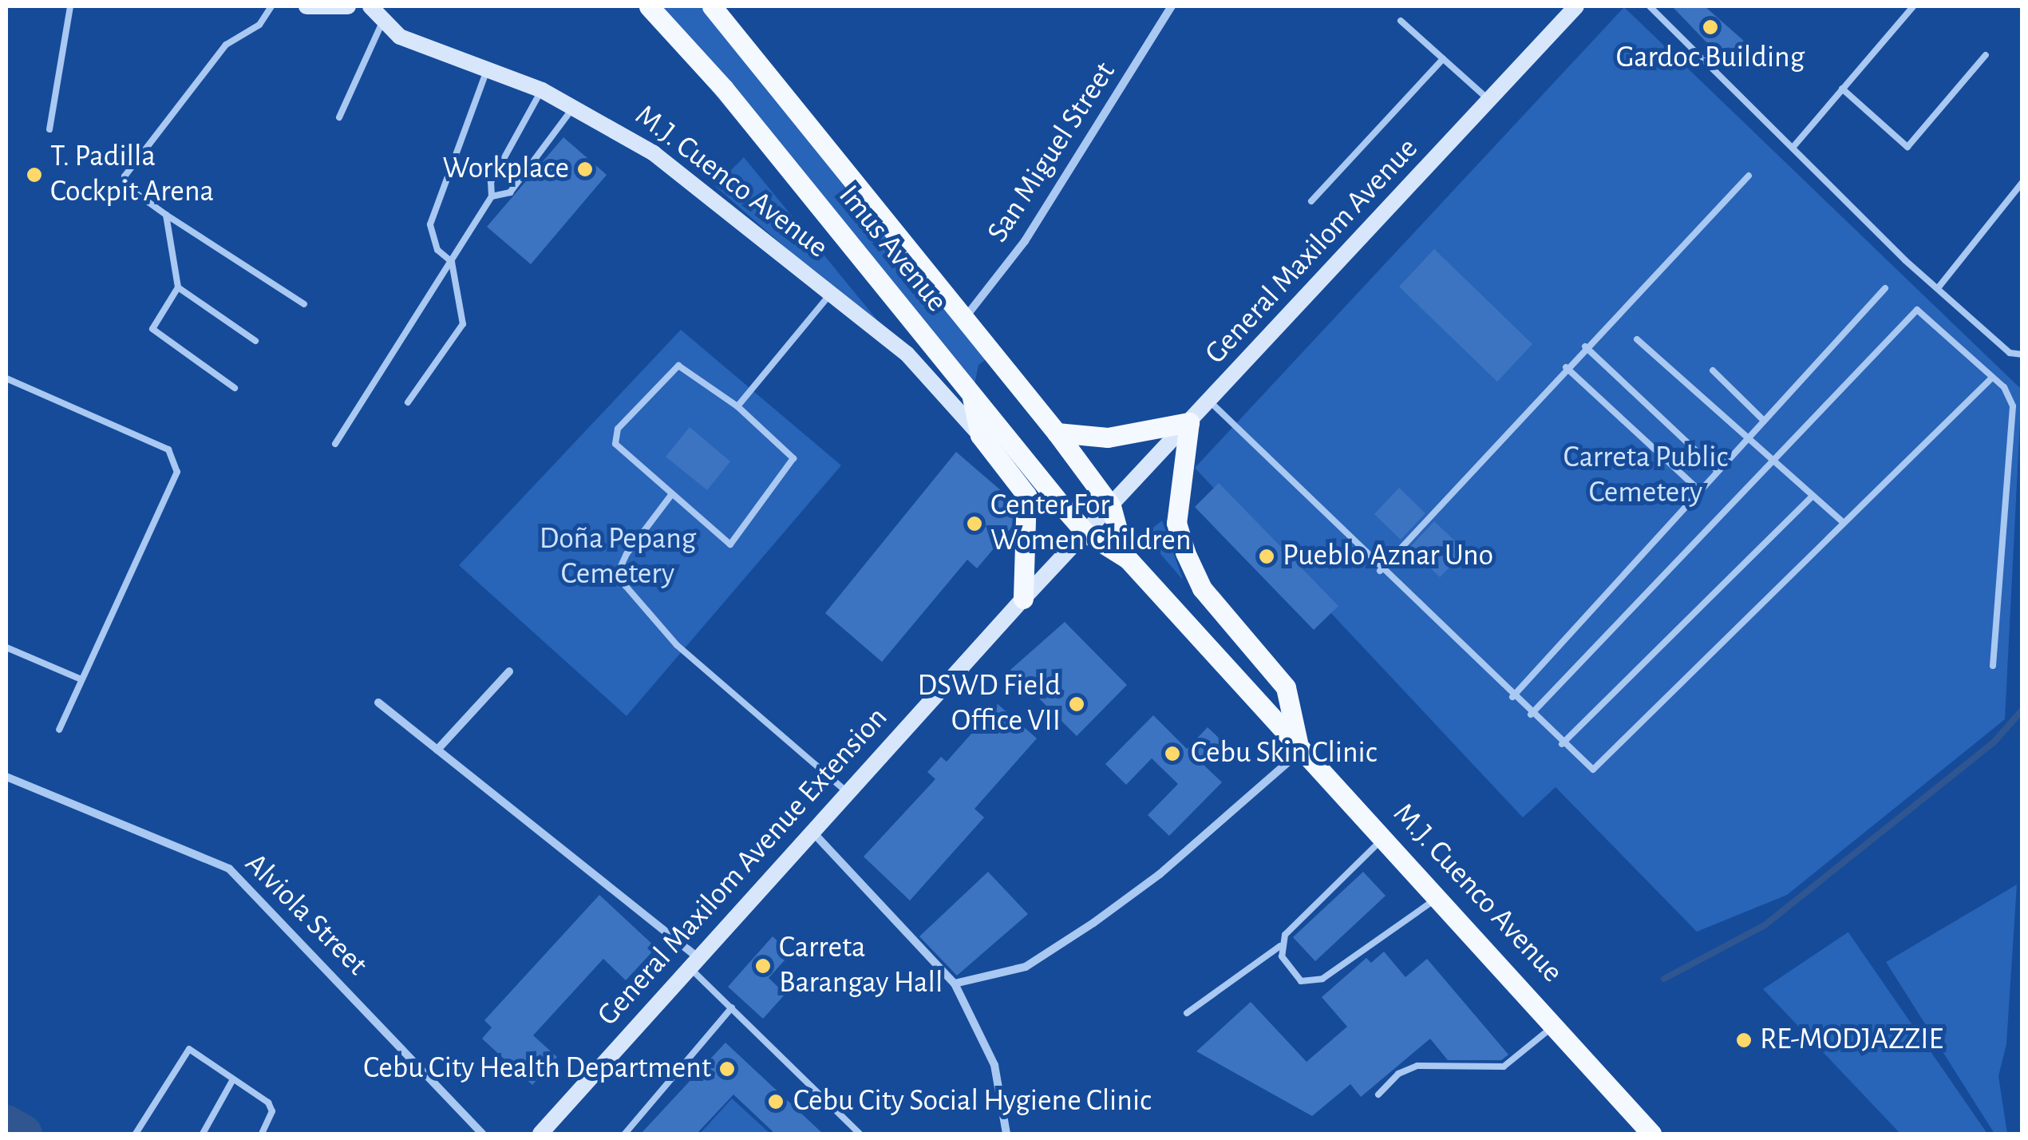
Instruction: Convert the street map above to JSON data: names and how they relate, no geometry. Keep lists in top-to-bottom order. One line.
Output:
{"streets":{"main road":["M.J. Cuenco Avenue","Imus Avenue","General Maxilom Avenue","General Maxilom Avenue Extension"],"street":["San Miguel Street","Alviola Street"]},"crossings":[["San Miguel Street","Imus Avenue"],["M.J. Cuenco Avenue","Imus Avenue"],["M.J. Cuenco Avenue","General Maxilom Avenue"],["M.J. Cuenco Avenue","General Maxilom Avenue Extension"],["Imus Avenue","General Maxilom Avenue"],["Imus Avenue","General Maxilom Avenue Extension"],["General Maxilom Avenue","General Maxilom Avenue Extension"]],"parks":["Carreta Public Cemetery","Doña Pepang Cemetery"],"places":["Gardoc Building","Workplace","T. Padilla Cockpit Arena","Center For Women Children","Pueblo Aznar Uno","DSWD Field Office VII","Cebu Skin Clinic","Carreta Barangay Hall","RE-MODJAZZIE","Cebu City Health Department","Cebu City Social Hygiene Clinic"]}
